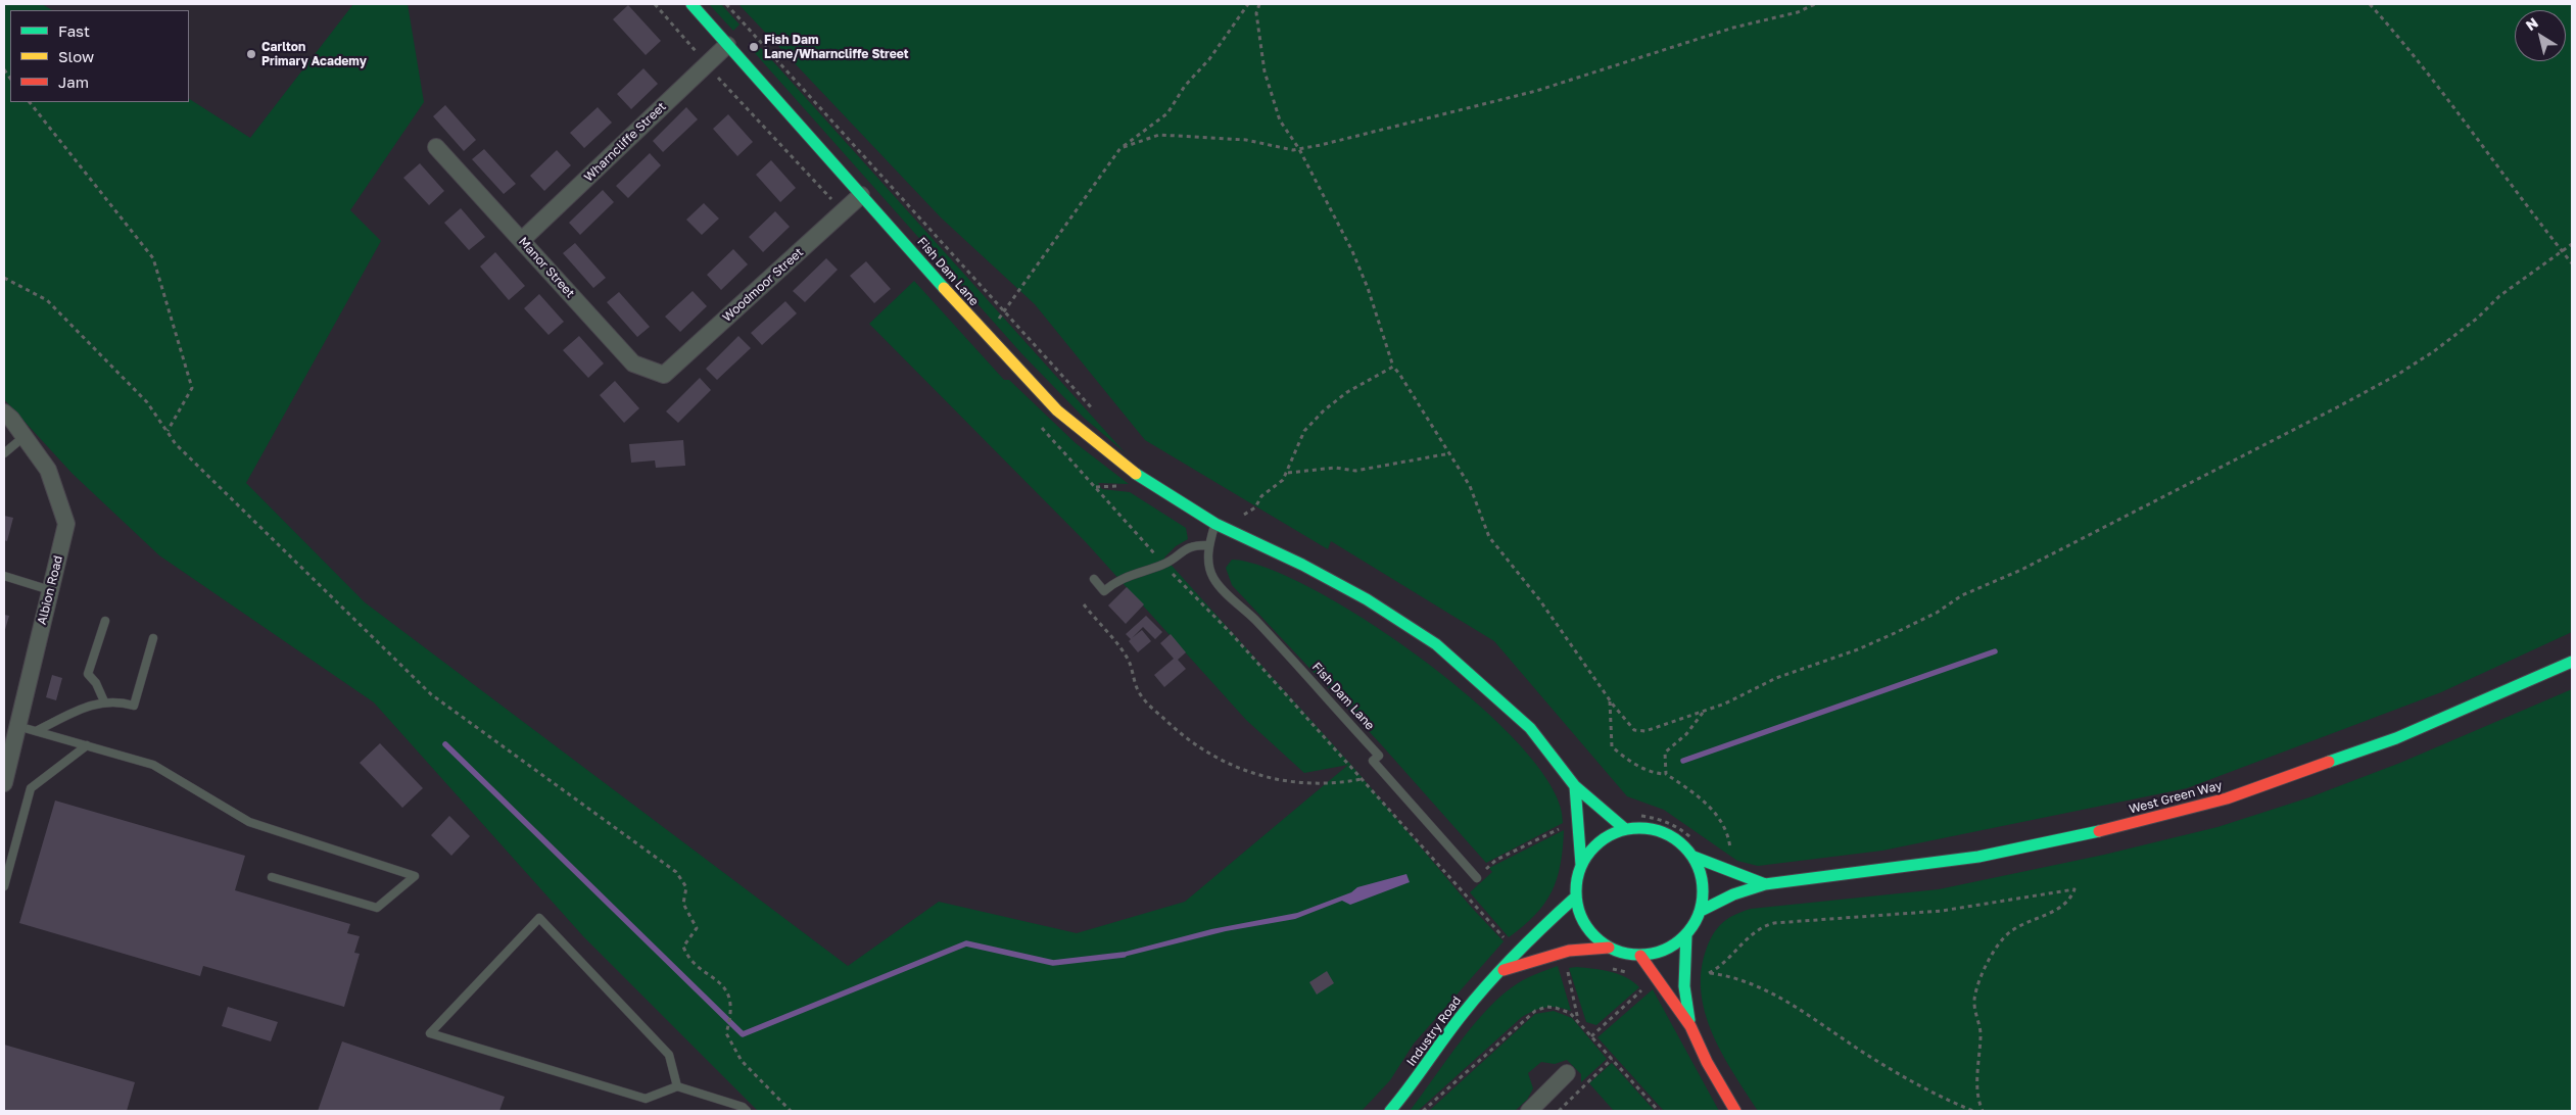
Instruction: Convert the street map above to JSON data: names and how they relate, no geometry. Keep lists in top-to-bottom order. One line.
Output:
{"streets":{"street":["Wharncliffe Street","Manor Street","Fish Dam Lane","Woodmoor Street","Albion Road","West Green Way","Industry Road"]},"crossings":[["Wharncliffe Street","Manor Street"],["Wharncliffe Street","Fish Dam Lane"],["Manor Street","Woodmoor Street"],["Fish Dam Lane","Woodmoor Street"],["Fish Dam Lane","West Green Way"],["Fish Dam Lane","Industry Road"],["West Green Way","Industry Road"]],"places":["Fish Dam Lane/Wharncliffe Street","Carlton Primary Academy"],"legend":["Fast","Slow","Jam"],"north":"top left"}
